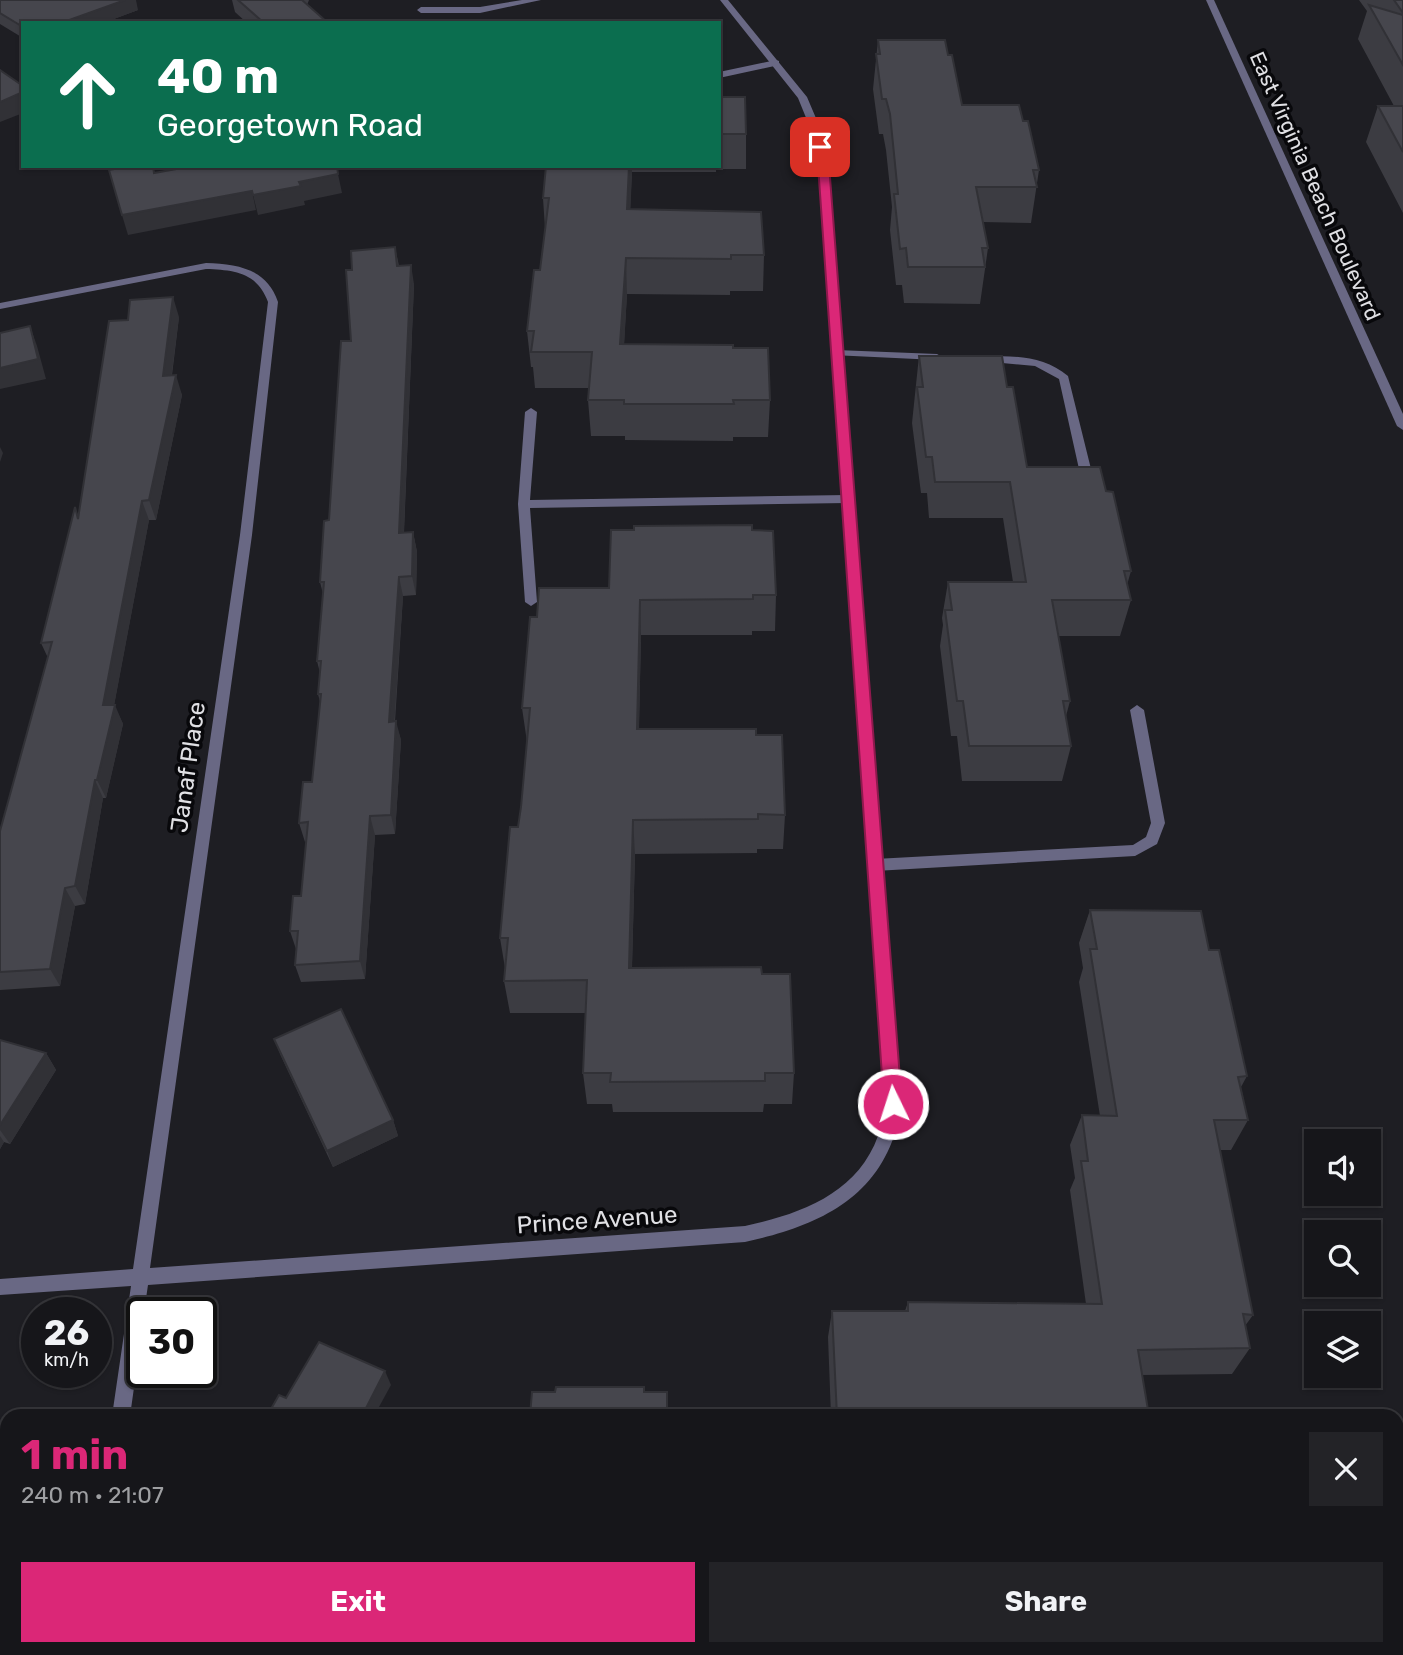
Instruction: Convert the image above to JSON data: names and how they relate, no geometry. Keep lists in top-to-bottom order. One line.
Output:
{"streets":{"street":["East Virginia Beach Boulevard","Janaf Place","Prince Avenue"]},"crossings":[["Janaf Place","Prince Avenue"]],"page":{"turn":["40 m","Georgetown Road"],"speed":"26 km/h","limit":"30","heading":["1 min","240 m · 21:07"],"buttons":["Exit","Share"]}}
